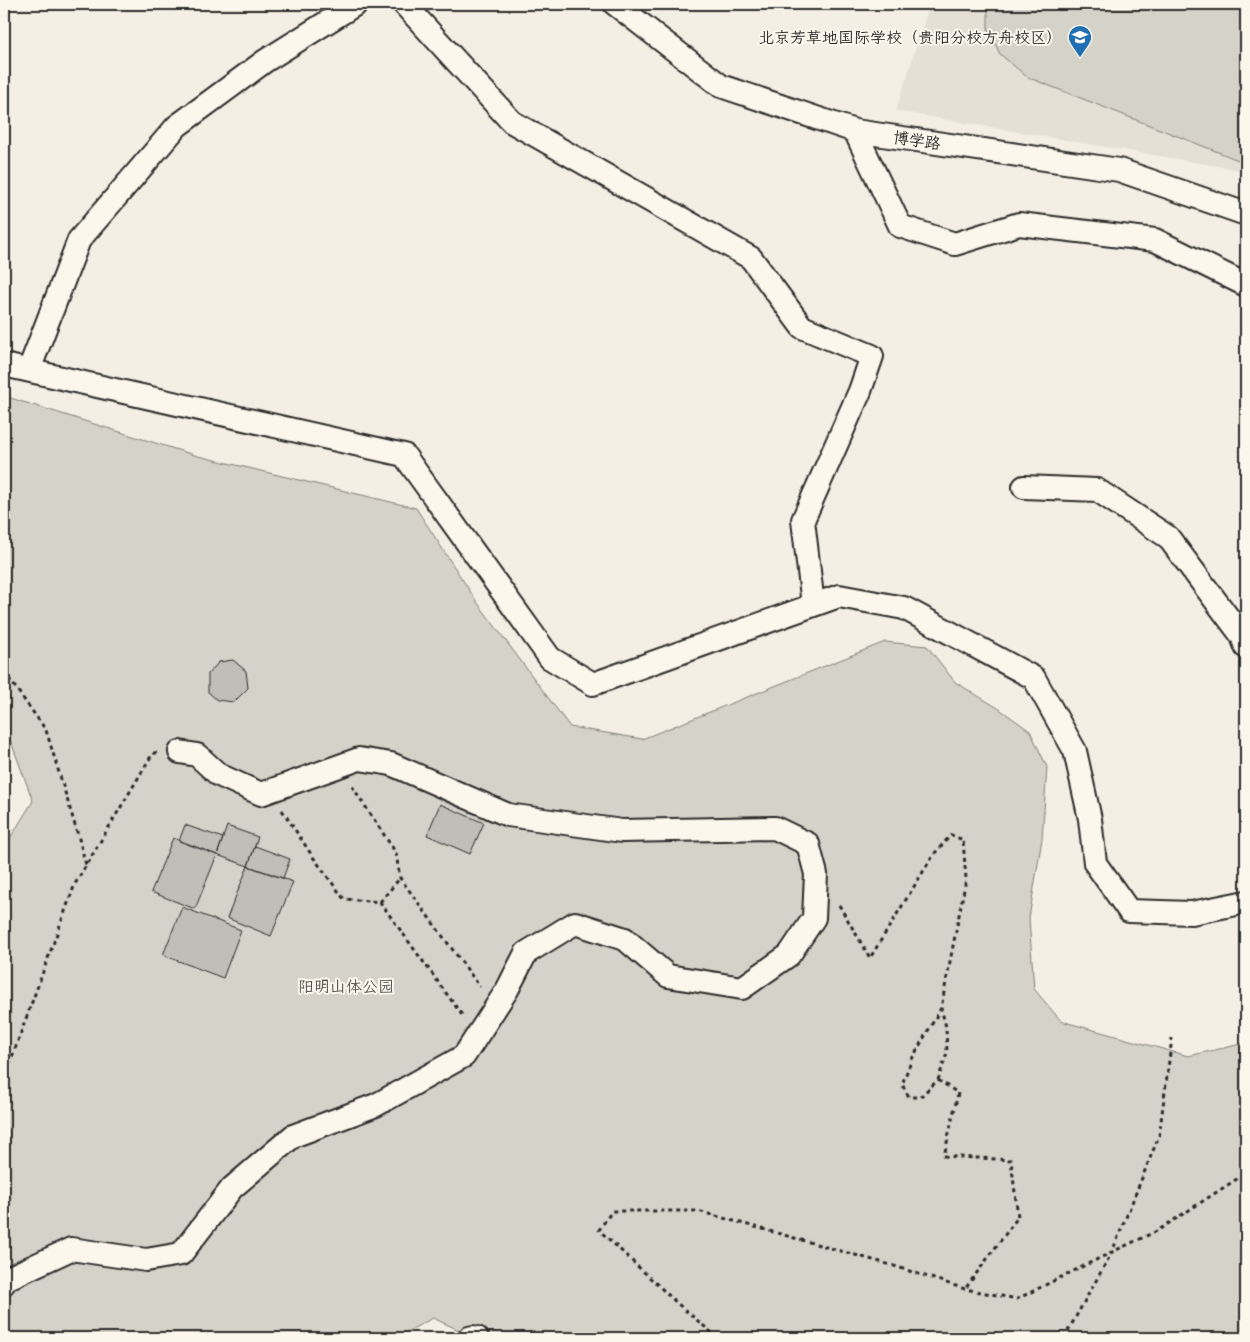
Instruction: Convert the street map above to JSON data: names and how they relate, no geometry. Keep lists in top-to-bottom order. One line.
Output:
{"streets":{"street":["博学路"]},"parks":["阳明山体公园"],"places":{"school or university":["北京芳草地国际学校（贵阳分校方舟校区）"]}}
